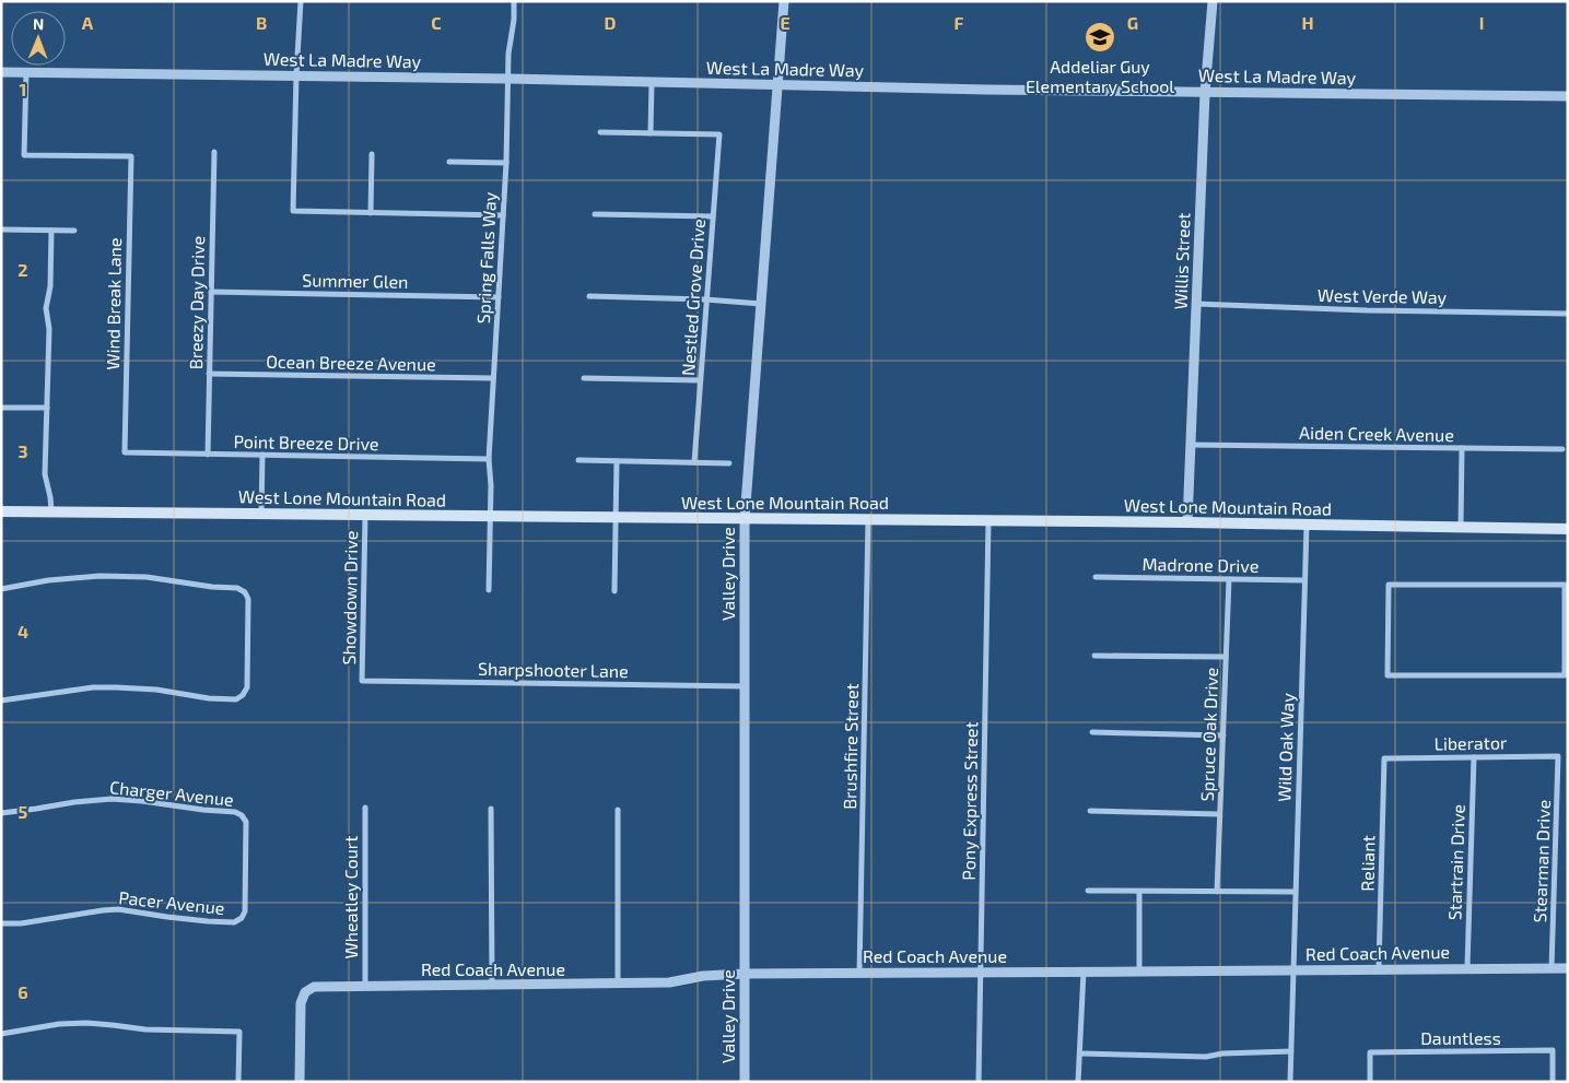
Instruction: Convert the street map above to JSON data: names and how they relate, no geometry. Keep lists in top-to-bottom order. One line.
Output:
{"streets":{"main road":["West Lone Mountain Road"],"street":["West La Madre Way","Spring Falls Way","Willis Street","Summer Glen","West Verde Way","Nestled Grove Drive","Breezy Day Drive","Wind Break Lane","Ocean Breeze Avenue","Aiden Creek Avenue","Point Breeze Drive","Madrone Drive","Valley Drive","Showdown Drive","Sharpshooter Lane","Spruce Oak Drive","Liberator","Brushfire Street","Wild Oak Way","Charger Avenue","Pony Express Street","Stearman Drive","Startrain Drive","Reliant","Wheatley Court","Pacer Avenue","Red Coach Avenue","Dauntless"]},"crossings":[["West La Madre Way","Spring Falls Way"],["West La Madre Way","Willis Street"],["West La Madre Way","Wind Break Lane"],["West La Madre Way","Valley Drive"],["Spring Falls Way","Summer Glen"],["Spring Falls Way","Ocean Breeze Avenue"],["Spring Falls Way","Point Breeze Drive"],["Spring Falls Way","West Lone Mountain Road"],["Willis Street","West Verde Way"],["Willis Street","Aiden Creek Avenue"],["Willis Street","West Lone Mountain Road"],["Summer Glen","Breezy Day Drive"],["Breezy Day Drive","Ocean Breeze Avenue"],["Breezy Day Drive","Point Breeze Drive"],["Wind Break Lane","Point Breeze Drive"],["West Lone Mountain Road","Valley Drive"],["West Lone Mountain Road","Showdown Drive"],["West Lone Mountain Road","Brushfire Street"],["West Lone Mountain Road","Wild Oak Way"],["West Lone Mountain Road","Pony Express Street"],["Madrone Drive","Spruce Oak Drive"],["Madrone Drive","Wild Oak Way"],["Valley Drive","Sharpshooter Lane"],["Valley Drive","Red Coach Avenue"],["Showdown Drive","Sharpshooter Lane"],["Liberator","Stearman Drive"],["Liberator","Startrain Drive"],["Liberator","Reliant"],["Brushfire Street","Red Coach Avenue"],["Wild Oak Way","Red Coach Avenue"],["Charger Avenue","Pacer Avenue"],["Pony Express Street","Red Coach Avenue"],["Stearman Drive","Red Coach Avenue"],["Startrain Drive","Red Coach Avenue"],["Reliant","Red Coach Avenue"],["Wheatley Court","Red Coach Avenue"]],"places":{"school or university":["Addeliar Guy Elementary School"]},"north":"top","grid":{"columns":["A","B","C","D","E","F","G","H","I"],"rows":["1","2","3","4","5","6"]}}
